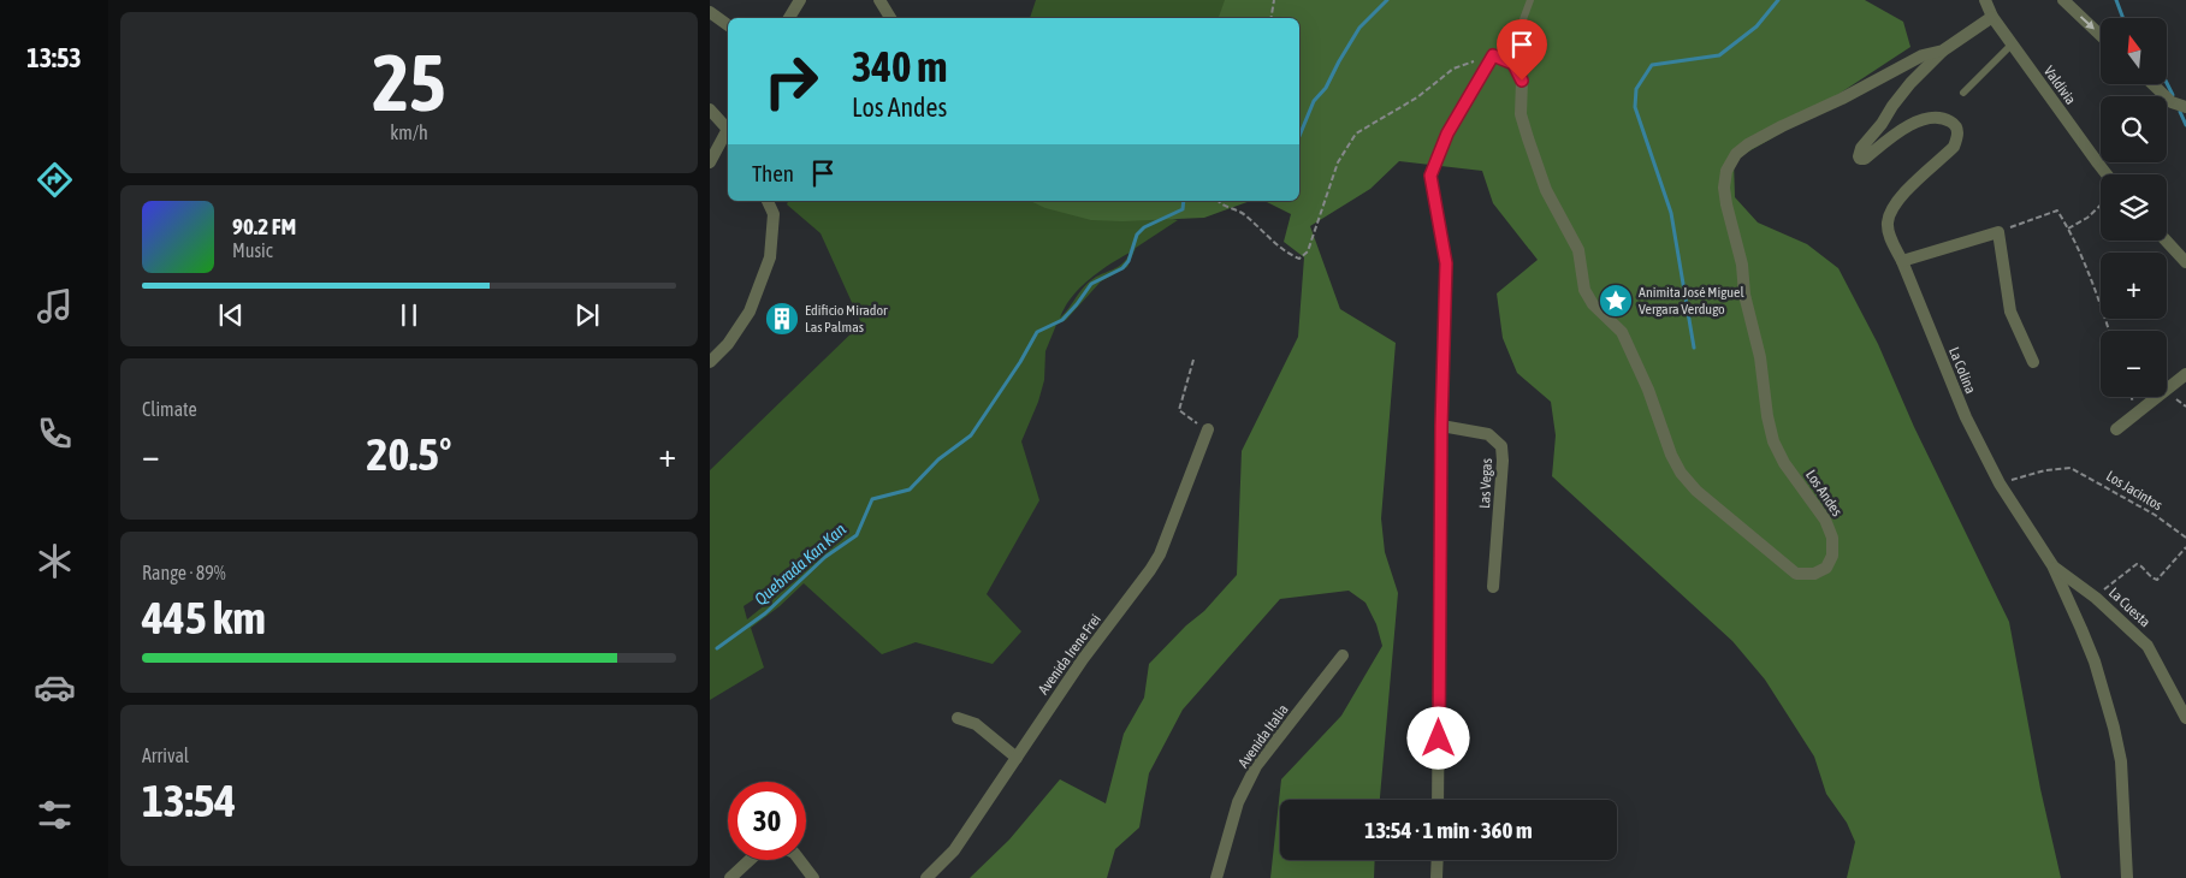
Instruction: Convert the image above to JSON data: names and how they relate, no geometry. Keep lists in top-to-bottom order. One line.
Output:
{"streets":{"street":["Valdivia","La Colina","Las Vegas","Los Andes","La Cuesta","Avenida Irene Frei","Avenida Italia"],"path":["Los Jacintos"]},"crossings":[["Valdivia","Los Andes"],["La Colina","Los Jacintos"],["La Colina","Los Andes"],["La Colina","La Cuesta"]],"water":["Quebrada Kan Kan"],"places":{"place":["Animita José Miguel Vergara Verdugo"],"building":["Edificio Mirador Las Palmas"]},"north":"top","page":{"tabs":"13:53","tile":[["25","km/h"],"Climate",["Range · 89%","445 km"],["Arrival","13:54"]],"map_buttons":["+","−"],"turn":["340 m","Los Andes"],"then":"Then","song":["90.2 FM","Music"],"heat":["−","20.5°","+"],"limit":"30","trip":"13:54 · 1 min · 360 m"}}
